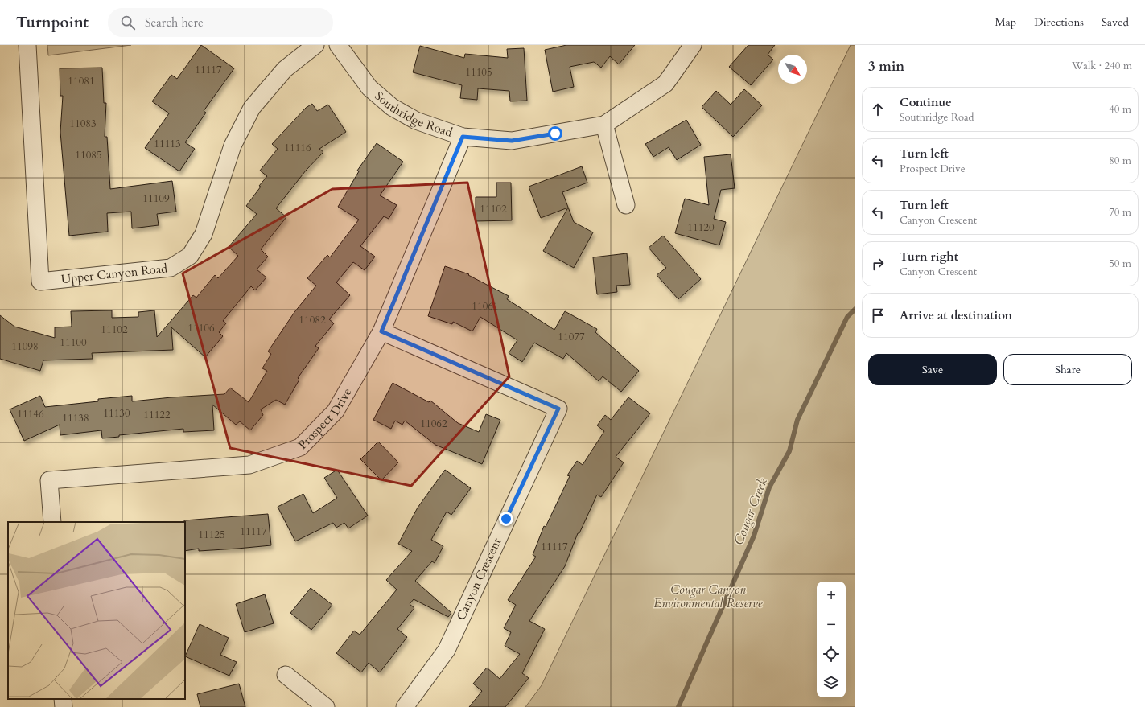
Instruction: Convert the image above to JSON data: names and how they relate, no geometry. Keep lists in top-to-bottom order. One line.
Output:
{"streets":{"street":["Southridge Road","Upper Canyon Road","Prospect Drive","Canyon Crescent"]},"crossings":[["Southridge Road","Prospect Drive"],["Prospect Drive","Canyon Crescent"]],"water":["Cougar Creek"],"parks":["Cougar Canyon Environmental Reserve"],"house_numbers":["11117","11105","11081","11083","11113","11116","11085","11109","11102","11120","11061","11082","11106","11102","11077","11100","11098","11130","11146","11122","11138","11062","11117","11125","11117"],"north":"bottom right","page":{"header":"Turnpoint","search":"Search here","nav":["Map","Directions","Saved"],"heading":["3 min","Walk · 240 m"],"list":[["Continue","Southridge Road","40 m"],["Turn left","Prospect Drive","80 m"],["Turn left","Canyon Crescent","70 m"],["Turn right","Canyon Crescent","50 m"],"Arrive at destination"],"buttons":["Save","Share"],"map_buttons":["+","−"]}}
